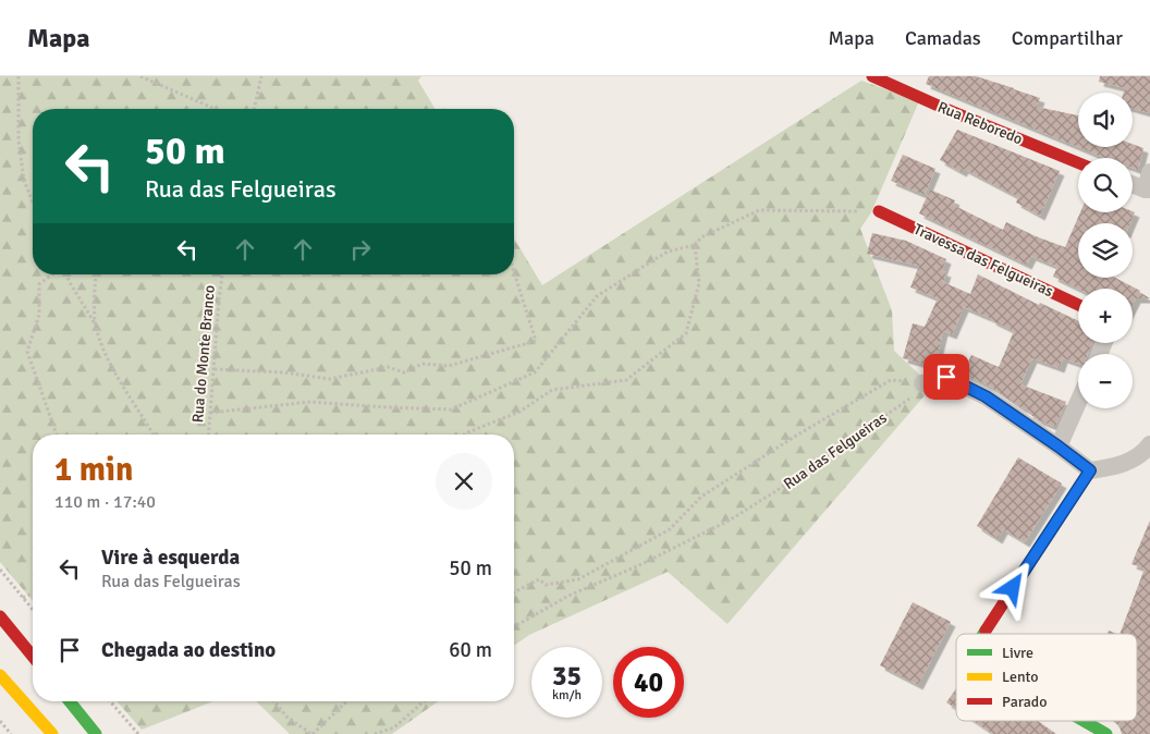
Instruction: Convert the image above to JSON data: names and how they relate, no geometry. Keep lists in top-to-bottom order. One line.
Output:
{"streets":{"main road":["Rua Reboredo","Travessa das Felgueiras"],"path":["Rua do Monte Branco","Rua das Felgueiras"]},"legend":["Livre","Lento","Parado"],"page":{"header":"Mapa","nav":["Mapa","Camadas","Compartilhar"],"map_buttons":["+","−"],"turn":["50 m","Rua das Felgueiras"],"heading":["1 min","110 m · 17:40"],"list":[{"name":"Vire à esquerda","note":"Rua das Felgueiras","value":"50 m"},{"name":"Chegada ao destino","value":"60 m"}],"speed":"35 km/h","limit":"40"}}
